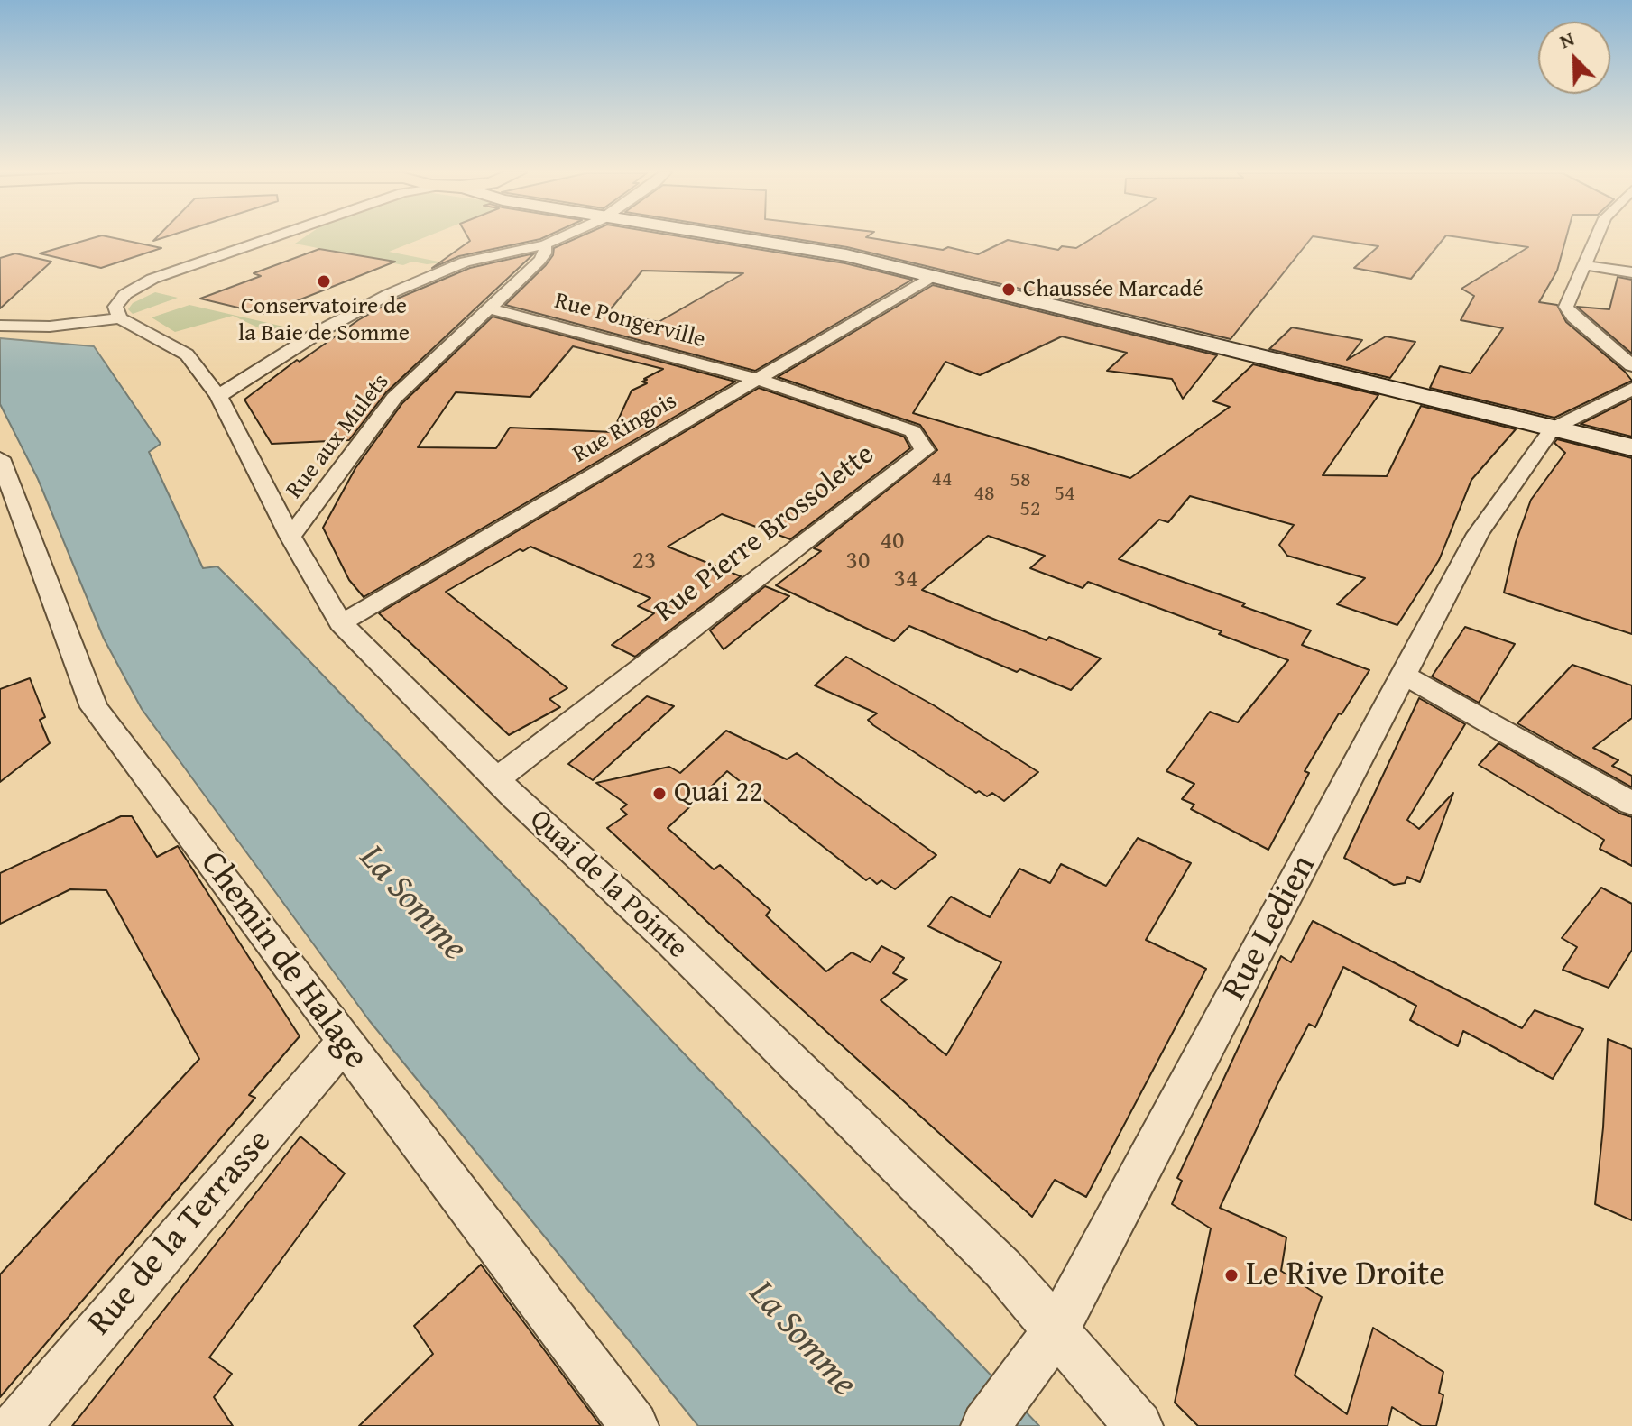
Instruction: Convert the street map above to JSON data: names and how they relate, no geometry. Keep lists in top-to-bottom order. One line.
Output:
{"streets":{"street":["Rue Pongerville","Rue Ringois","Rue aux Mulets","Rue Pierre Brossolette","Quai de la Pointe","Rue Ledien","Chemin de Halage","Rue de la Terrasse"]},"crossings":[["Rue Pongerville","Rue Ringois"],["Rue Pongerville","Rue aux Mulets"],["Rue Pongerville","Rue Pierre Brossolette"],["Rue Ringois","Rue Pierre Brossolette"],["Rue Ringois","Quai de la Pointe"],["Rue aux Mulets","Quai de la Pointe"],["Rue Pierre Brossolette","Quai de la Pointe"],["Quai de la Pointe","Rue Ledien"],["Chemin de Halage","Rue de la Terrasse"]],"water":["La Somme"],"places":["Conservatoire de la Baie de Somme","Chaussée Marcadé","Quai 22","Le Rive Droite"],"house_numbers":["44","58","48","54","52","40","23","30","34"],"north":"top left"}
